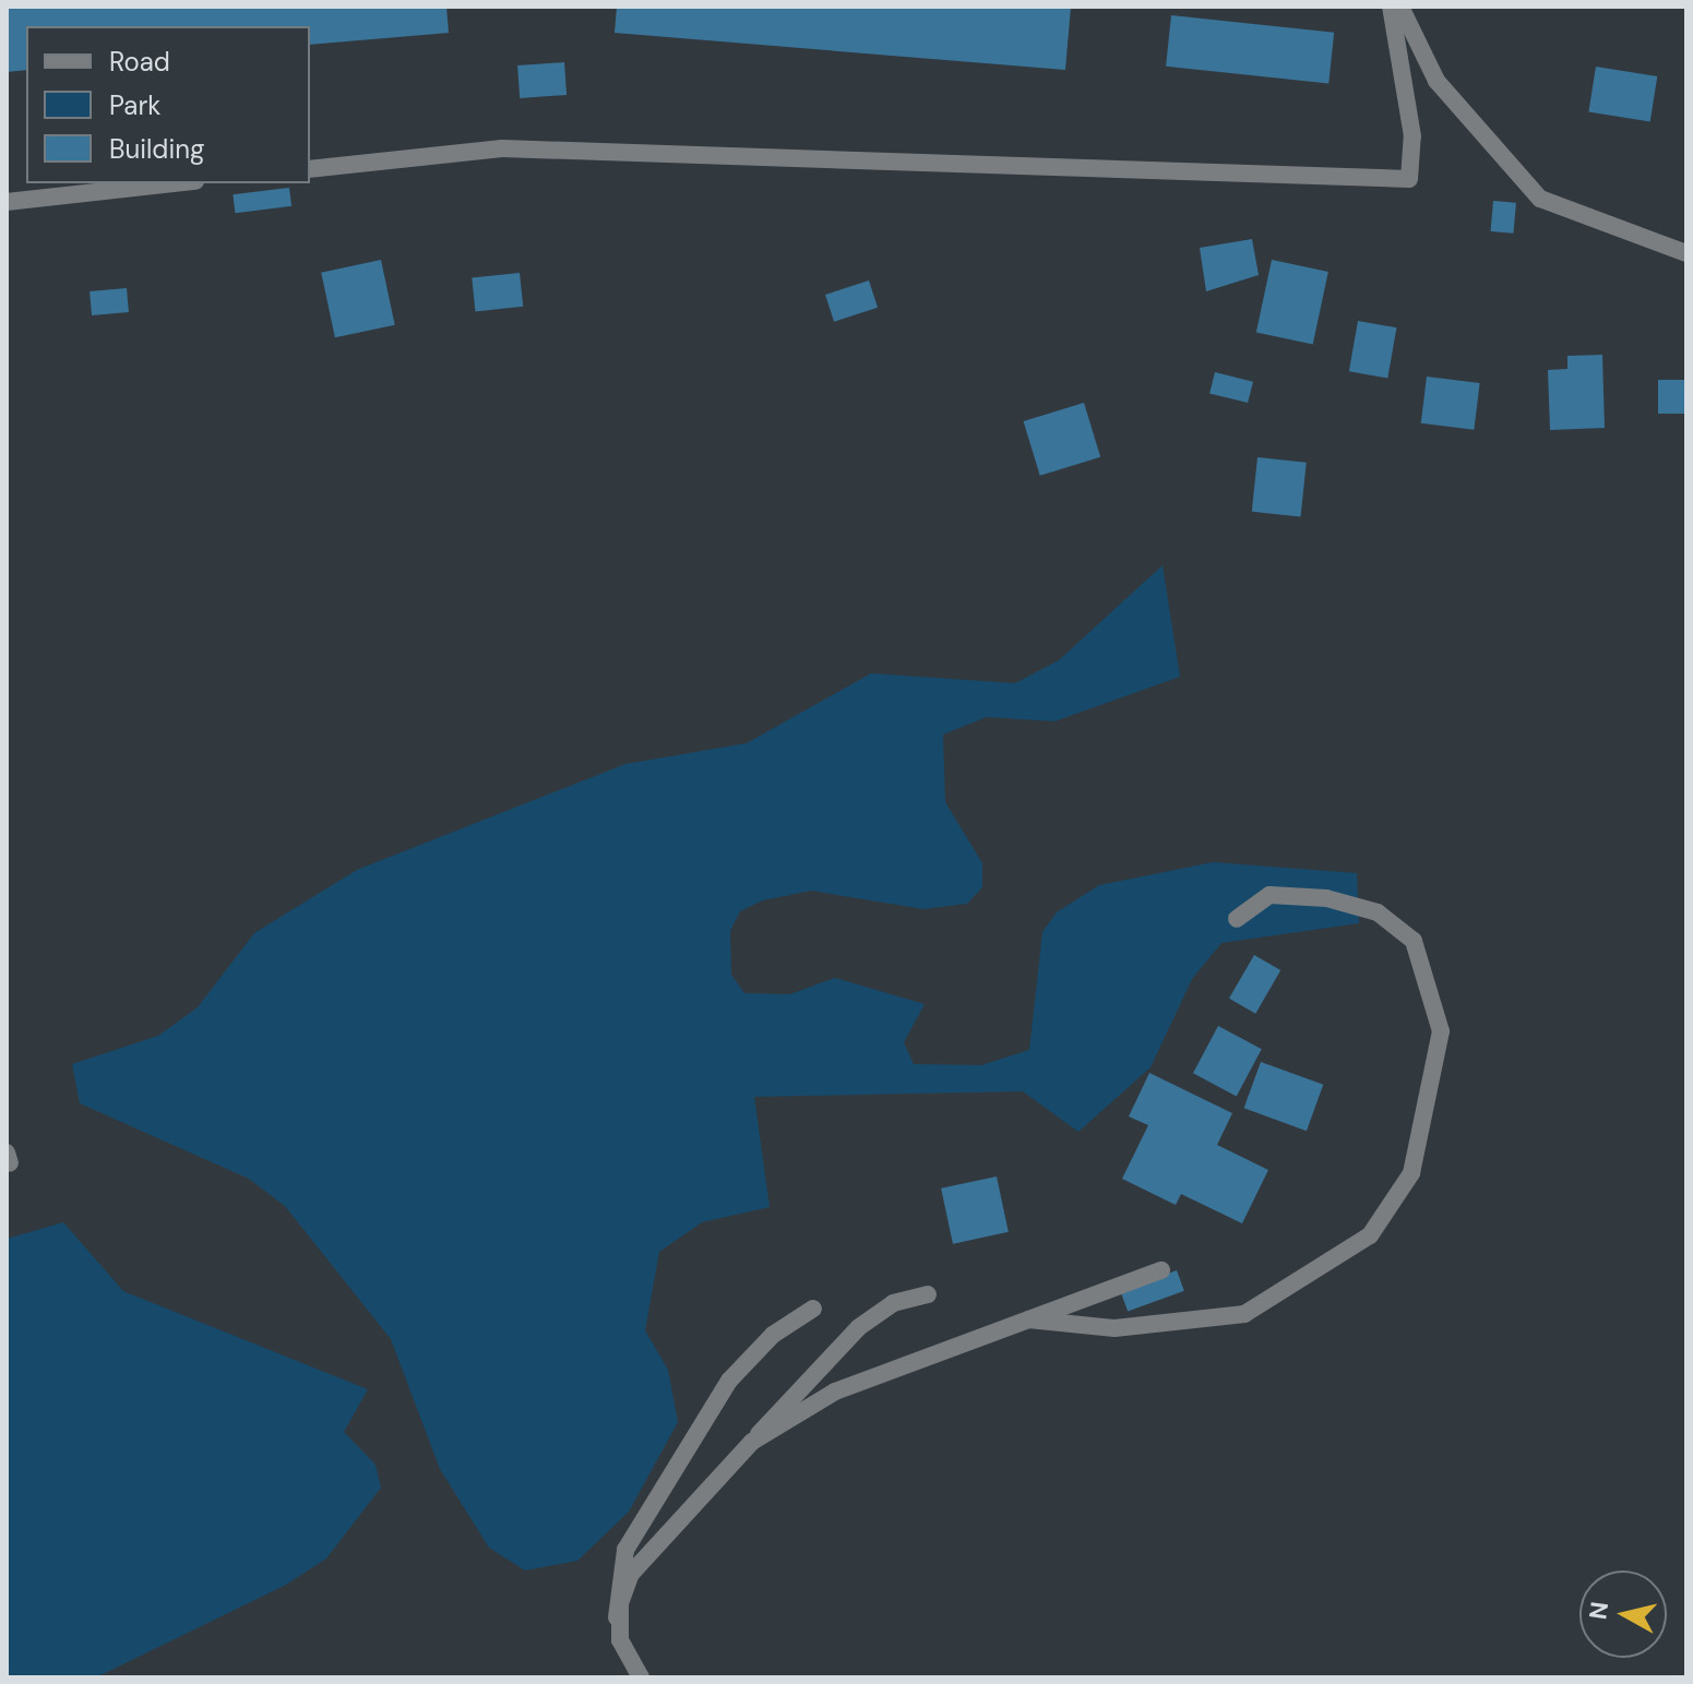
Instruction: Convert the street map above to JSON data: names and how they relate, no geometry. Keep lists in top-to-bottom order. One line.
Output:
{"legend":["Road","Park","Building"],"north":"left"}
